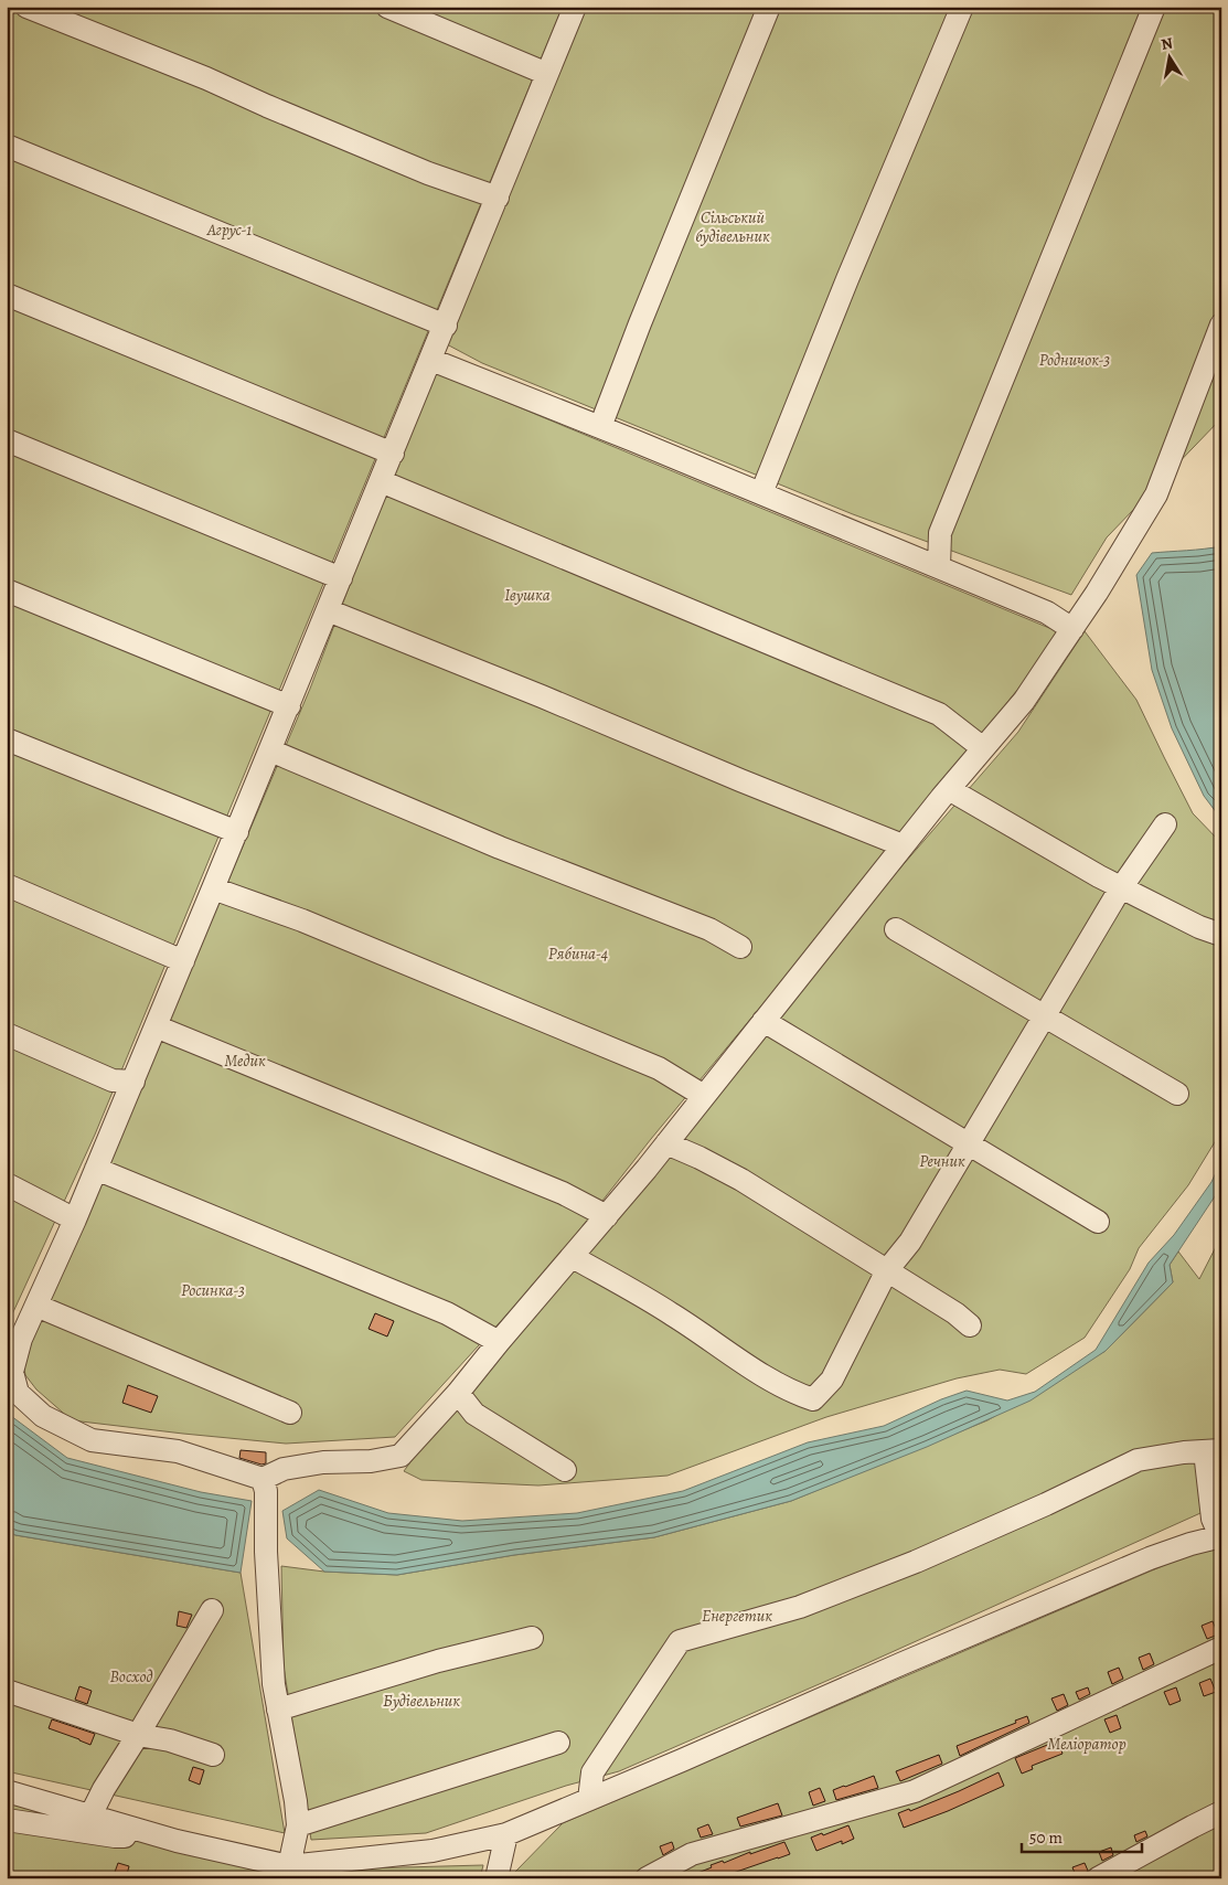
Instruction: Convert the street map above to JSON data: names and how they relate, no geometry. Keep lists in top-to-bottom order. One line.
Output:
{"parks":["Сільський будівельник","Агрус-1","Родничок-3","Івушка","Рябина-4","Медик","Речник","Росинка-3","Енергетик","Восход","Будівельник","Меліоратор"],"scale_bar":"50 m","north":"top"}
